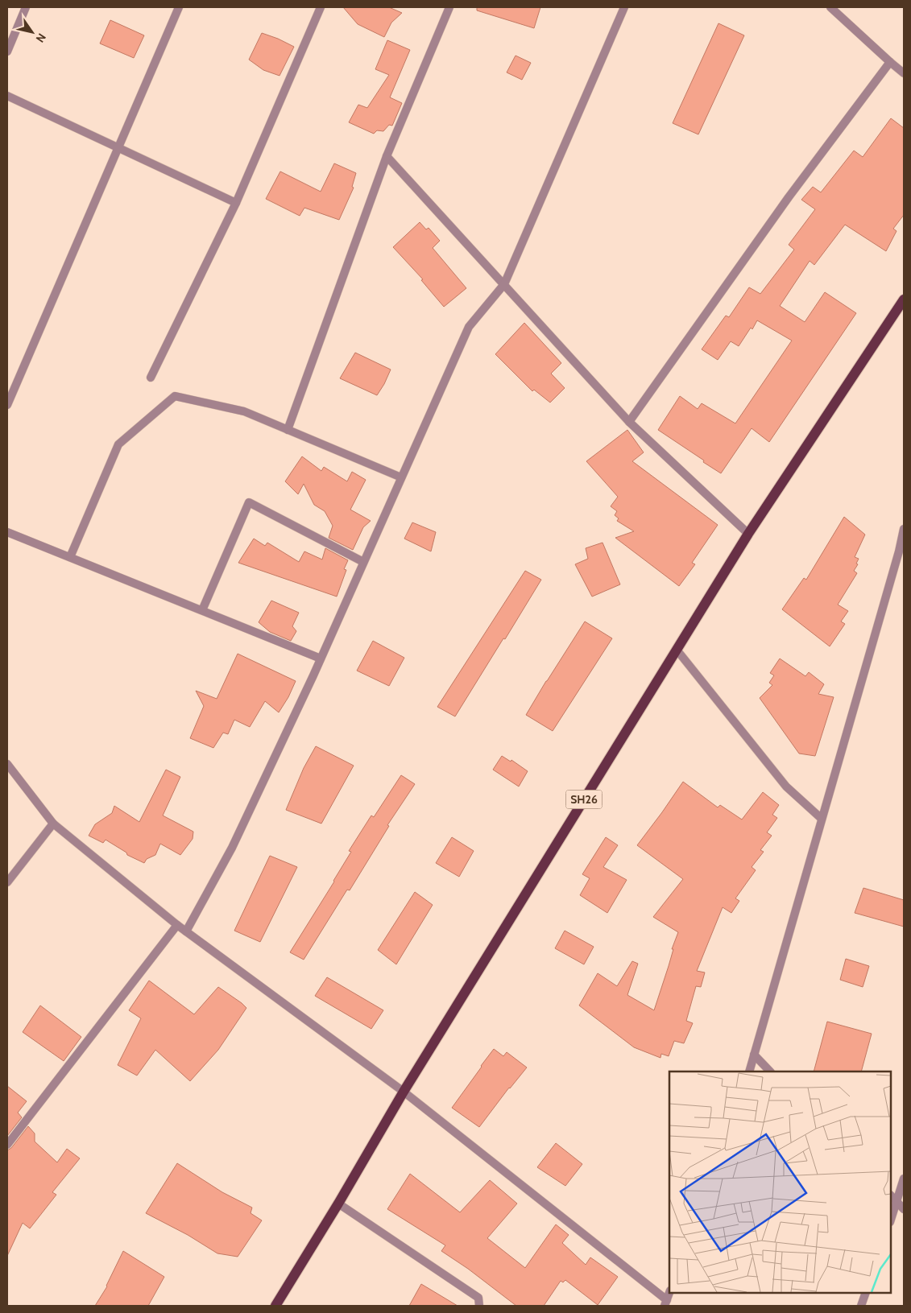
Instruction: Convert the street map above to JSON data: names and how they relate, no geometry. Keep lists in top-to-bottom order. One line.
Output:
{"streets":{"main road":["SH26"]},"north":"bottom right"}
